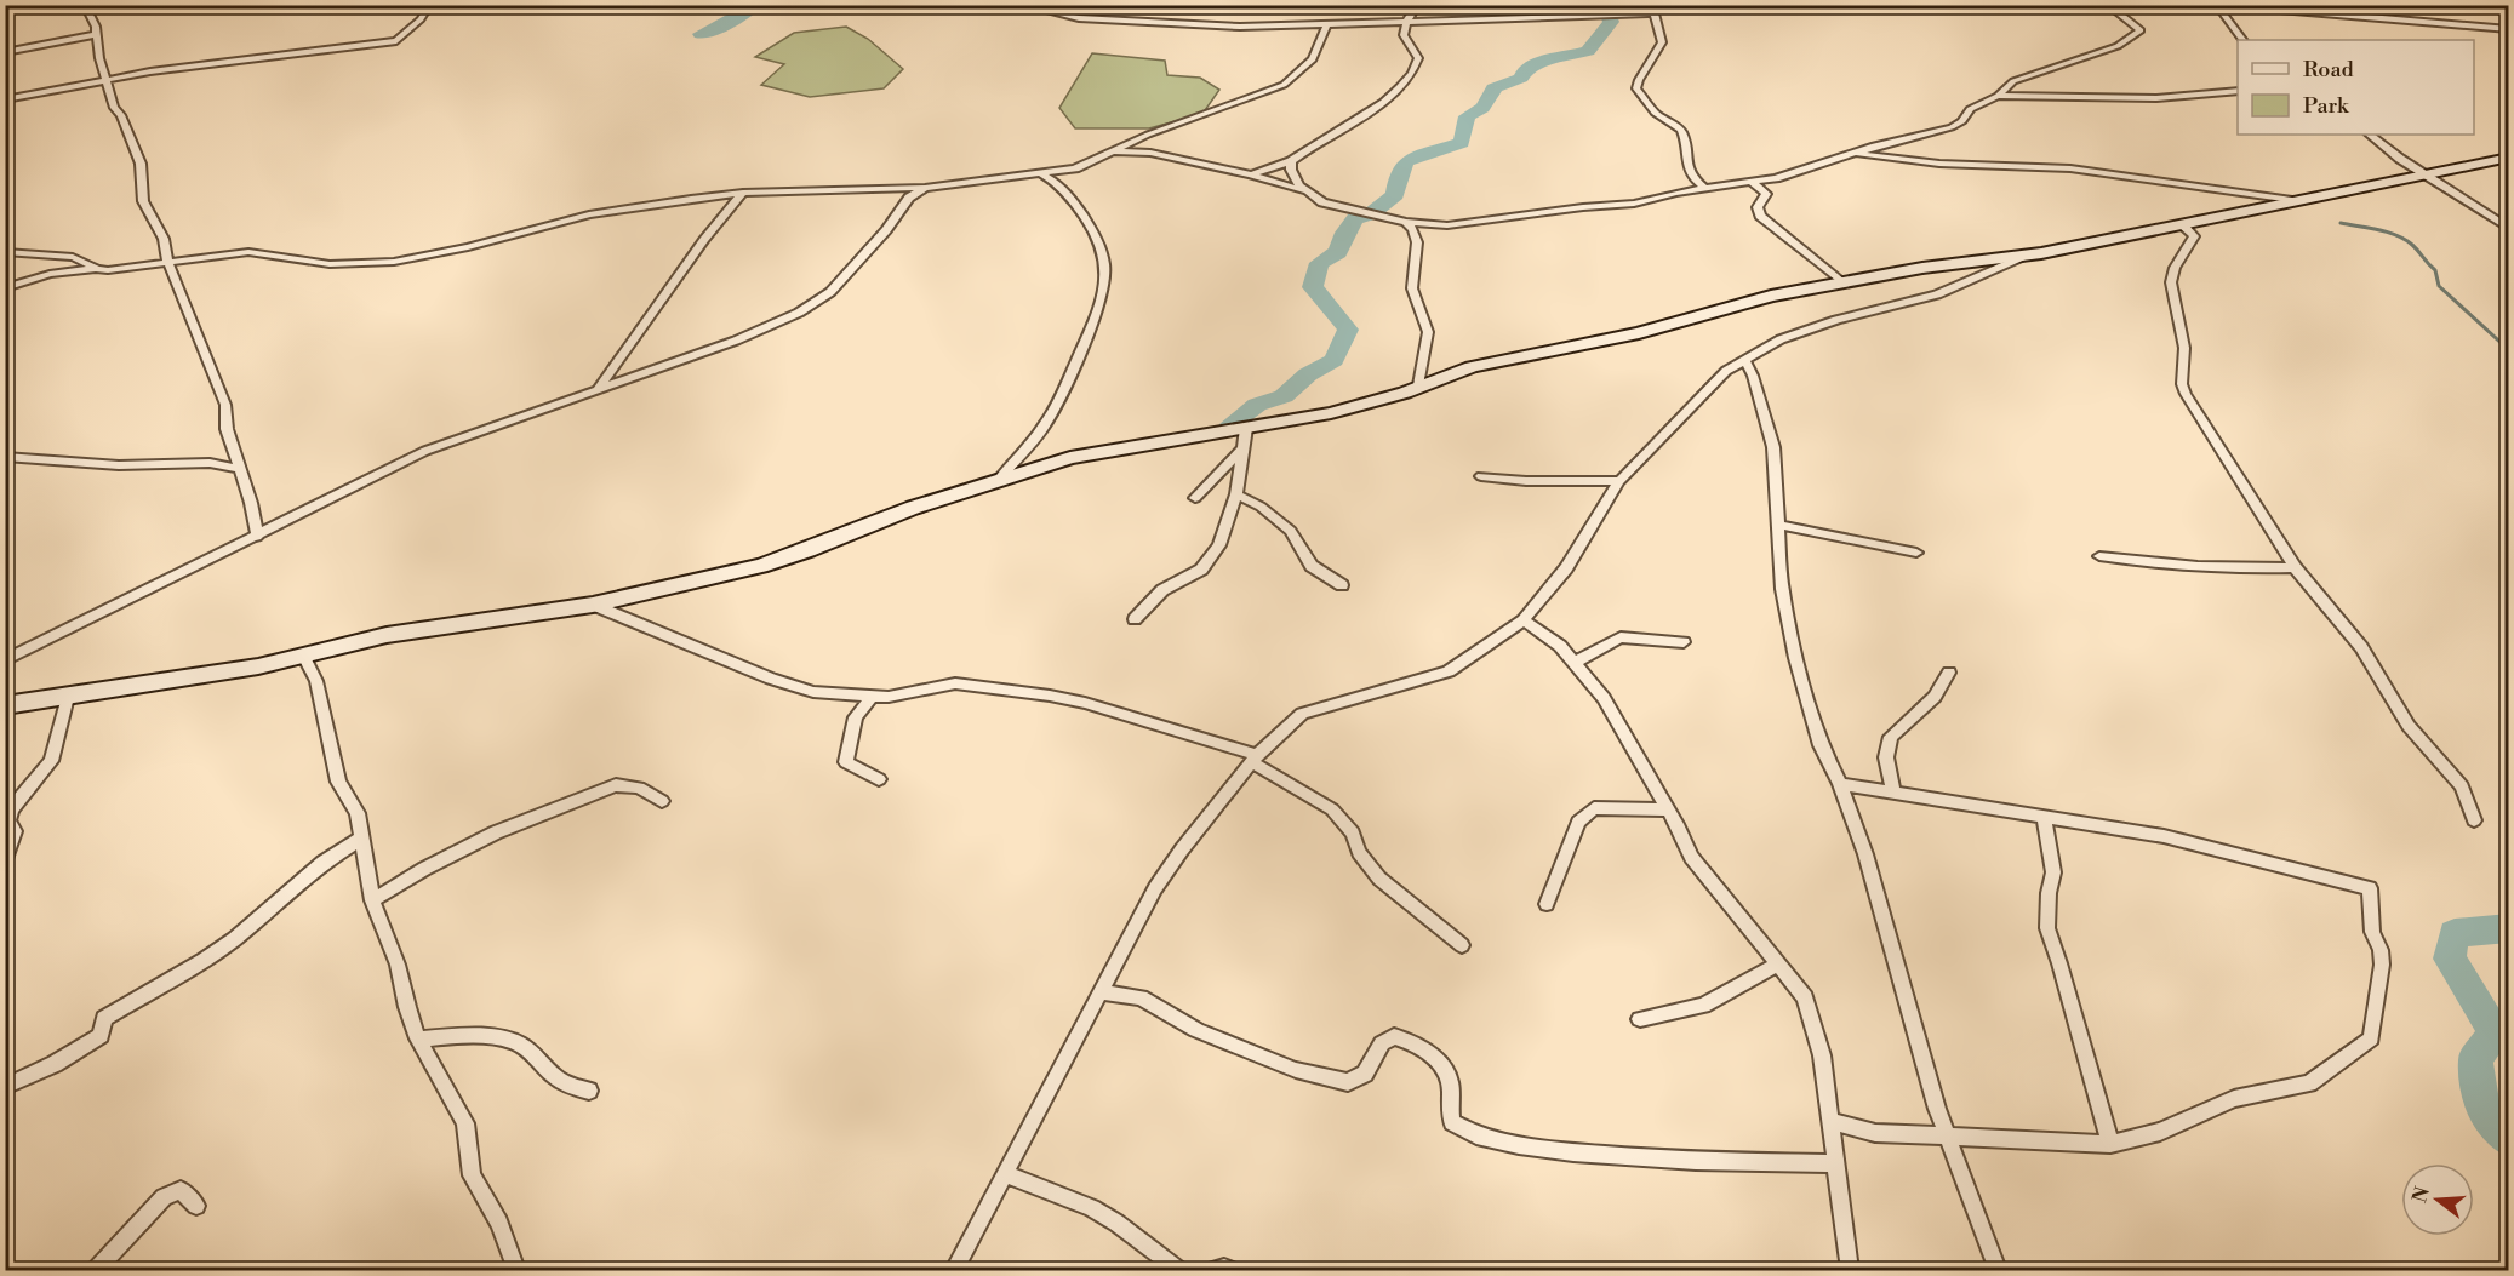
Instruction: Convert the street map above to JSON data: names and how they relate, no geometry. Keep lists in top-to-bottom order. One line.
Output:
{"legend":["Road","Park"],"north":"left"}
